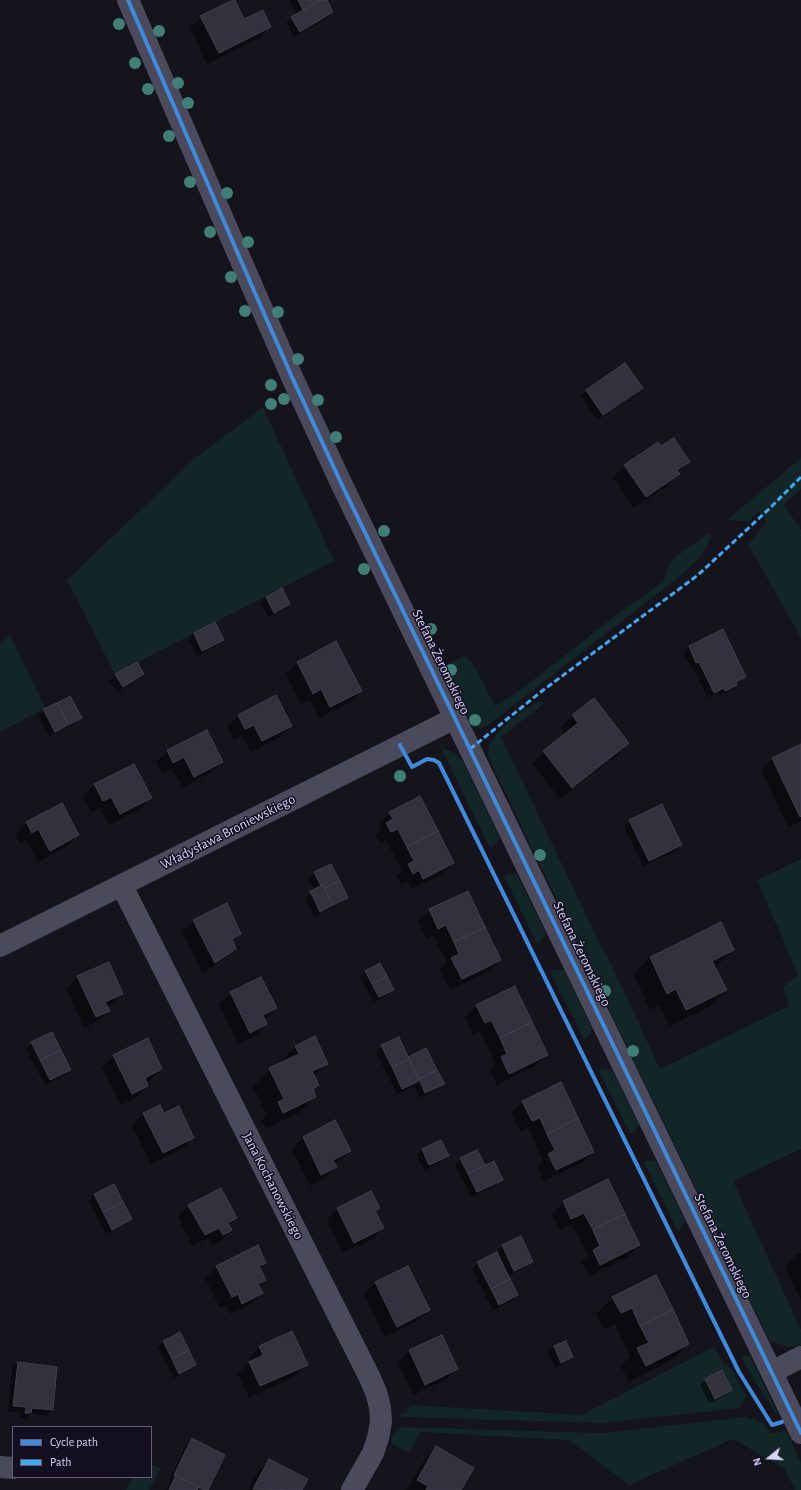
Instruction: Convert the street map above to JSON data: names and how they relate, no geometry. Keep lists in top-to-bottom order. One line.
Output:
{"streets":{"street":["Stefana Żeromskiego","Władysława Broniewskiego","Jana Kochanowskiego"]},"crossings":[["Stefana Żeromskiego","Władysława Broniewskiego"],["Władysława Broniewskiego","Jana Kochanowskiego"]],"legend":["Cycle path","Path"],"north":"left"}
